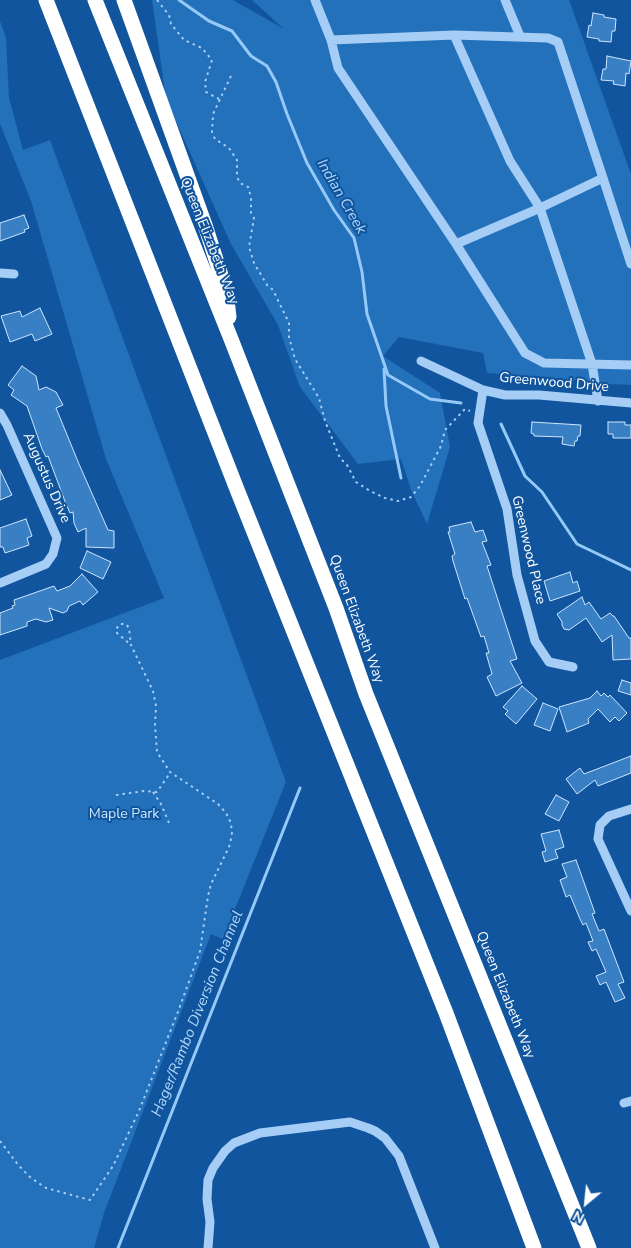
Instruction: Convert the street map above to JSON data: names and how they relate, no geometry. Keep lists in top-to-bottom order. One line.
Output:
{"streets":{"highway":["Queen Elizabeth Way"],"street":["Greenwood Drive","Augustus Drive","Greenwood Place"]},"crossings":[["Greenwood Drive","Greenwood Place"]],"water":["Indian Creek","Hager/Rambo Diversion Channel"],"parks":["Maple Park"],"north":"bottom left"}
